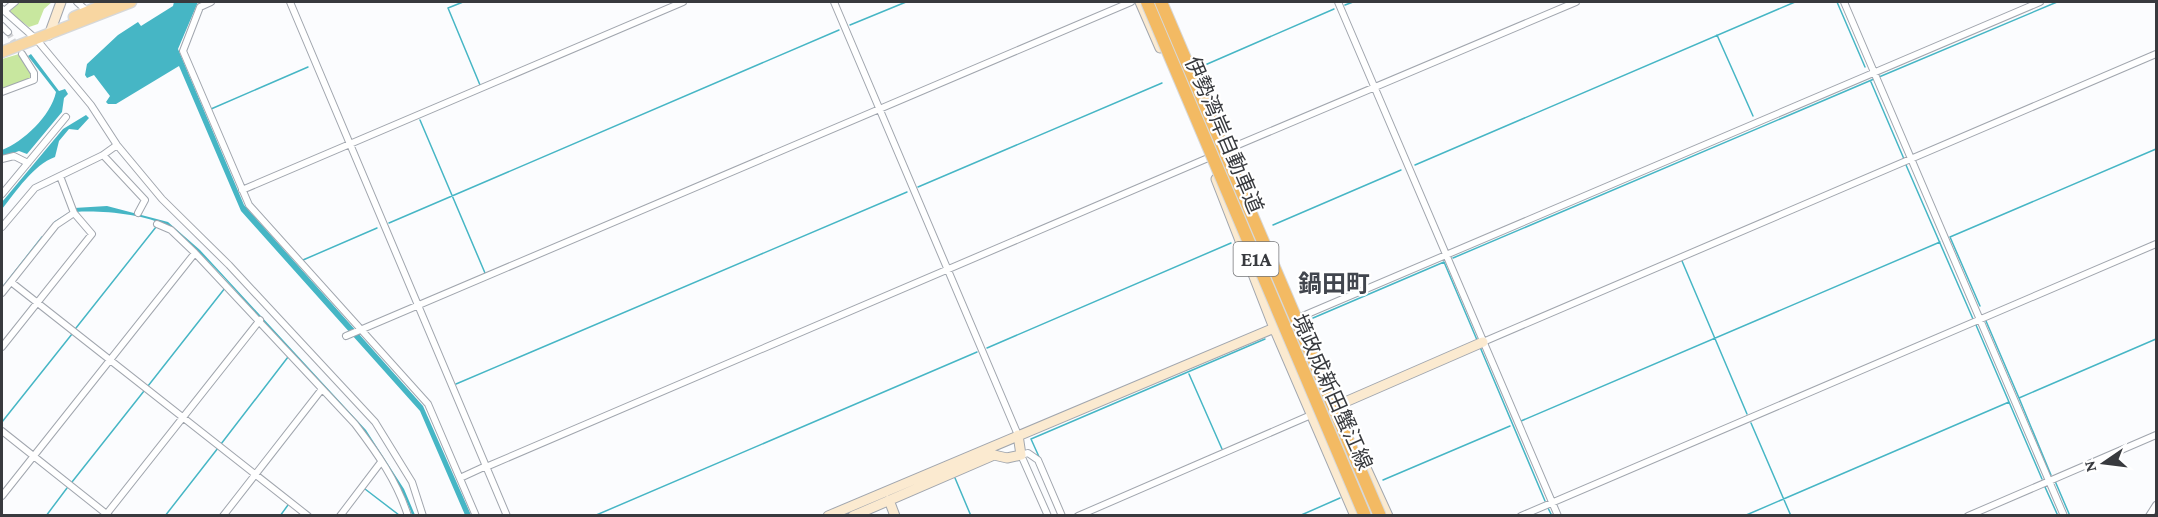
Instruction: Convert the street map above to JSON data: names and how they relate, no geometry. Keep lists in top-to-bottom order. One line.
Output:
{"streets":{"highway":["伊勢湾岸自動車道","E1A"],"main road":["境政成新田蟹江線"]},"districts":["鍋田町"],"north":"left"}
